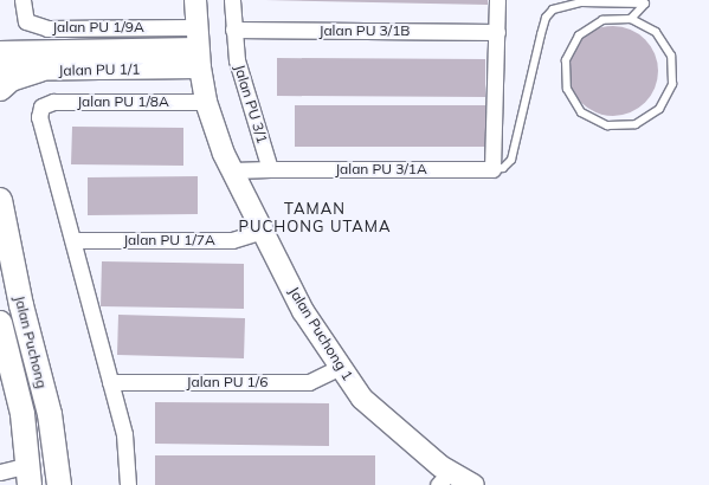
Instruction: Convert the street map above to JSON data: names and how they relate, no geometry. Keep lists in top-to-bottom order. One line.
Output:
{"streets":{"main road":["Jalan Puchong"],"street":["Jalan PU 1/9A","Jalan PU 3/1B","Jalan PU 1/1","Jalan PU 1/8A","Jalan PU 3/1","Jalan PU 3/1A","Jalan PU 1/7A","Jalan Puchong 1","Jalan PU 1/6"]},"crossings":[["Jalan PU 1/9A","Jalan Puchong 1"],["Jalan PU 3/1B","Jalan PU 3/1"],["Jalan PU 1/1","Jalan Puchong 1"],["Jalan PU 1/8A","Jalan PU 1/7A"],["Jalan PU 1/8A","Jalan Puchong 1"],["Jalan PU 3/1","Jalan PU 3/1A"],["Jalan PU 1/7A","Jalan Puchong 1"],["Jalan Puchong 1","Jalan PU 1/6"]],"districts":["TAMAN PUCHONG UTAMA"]}
